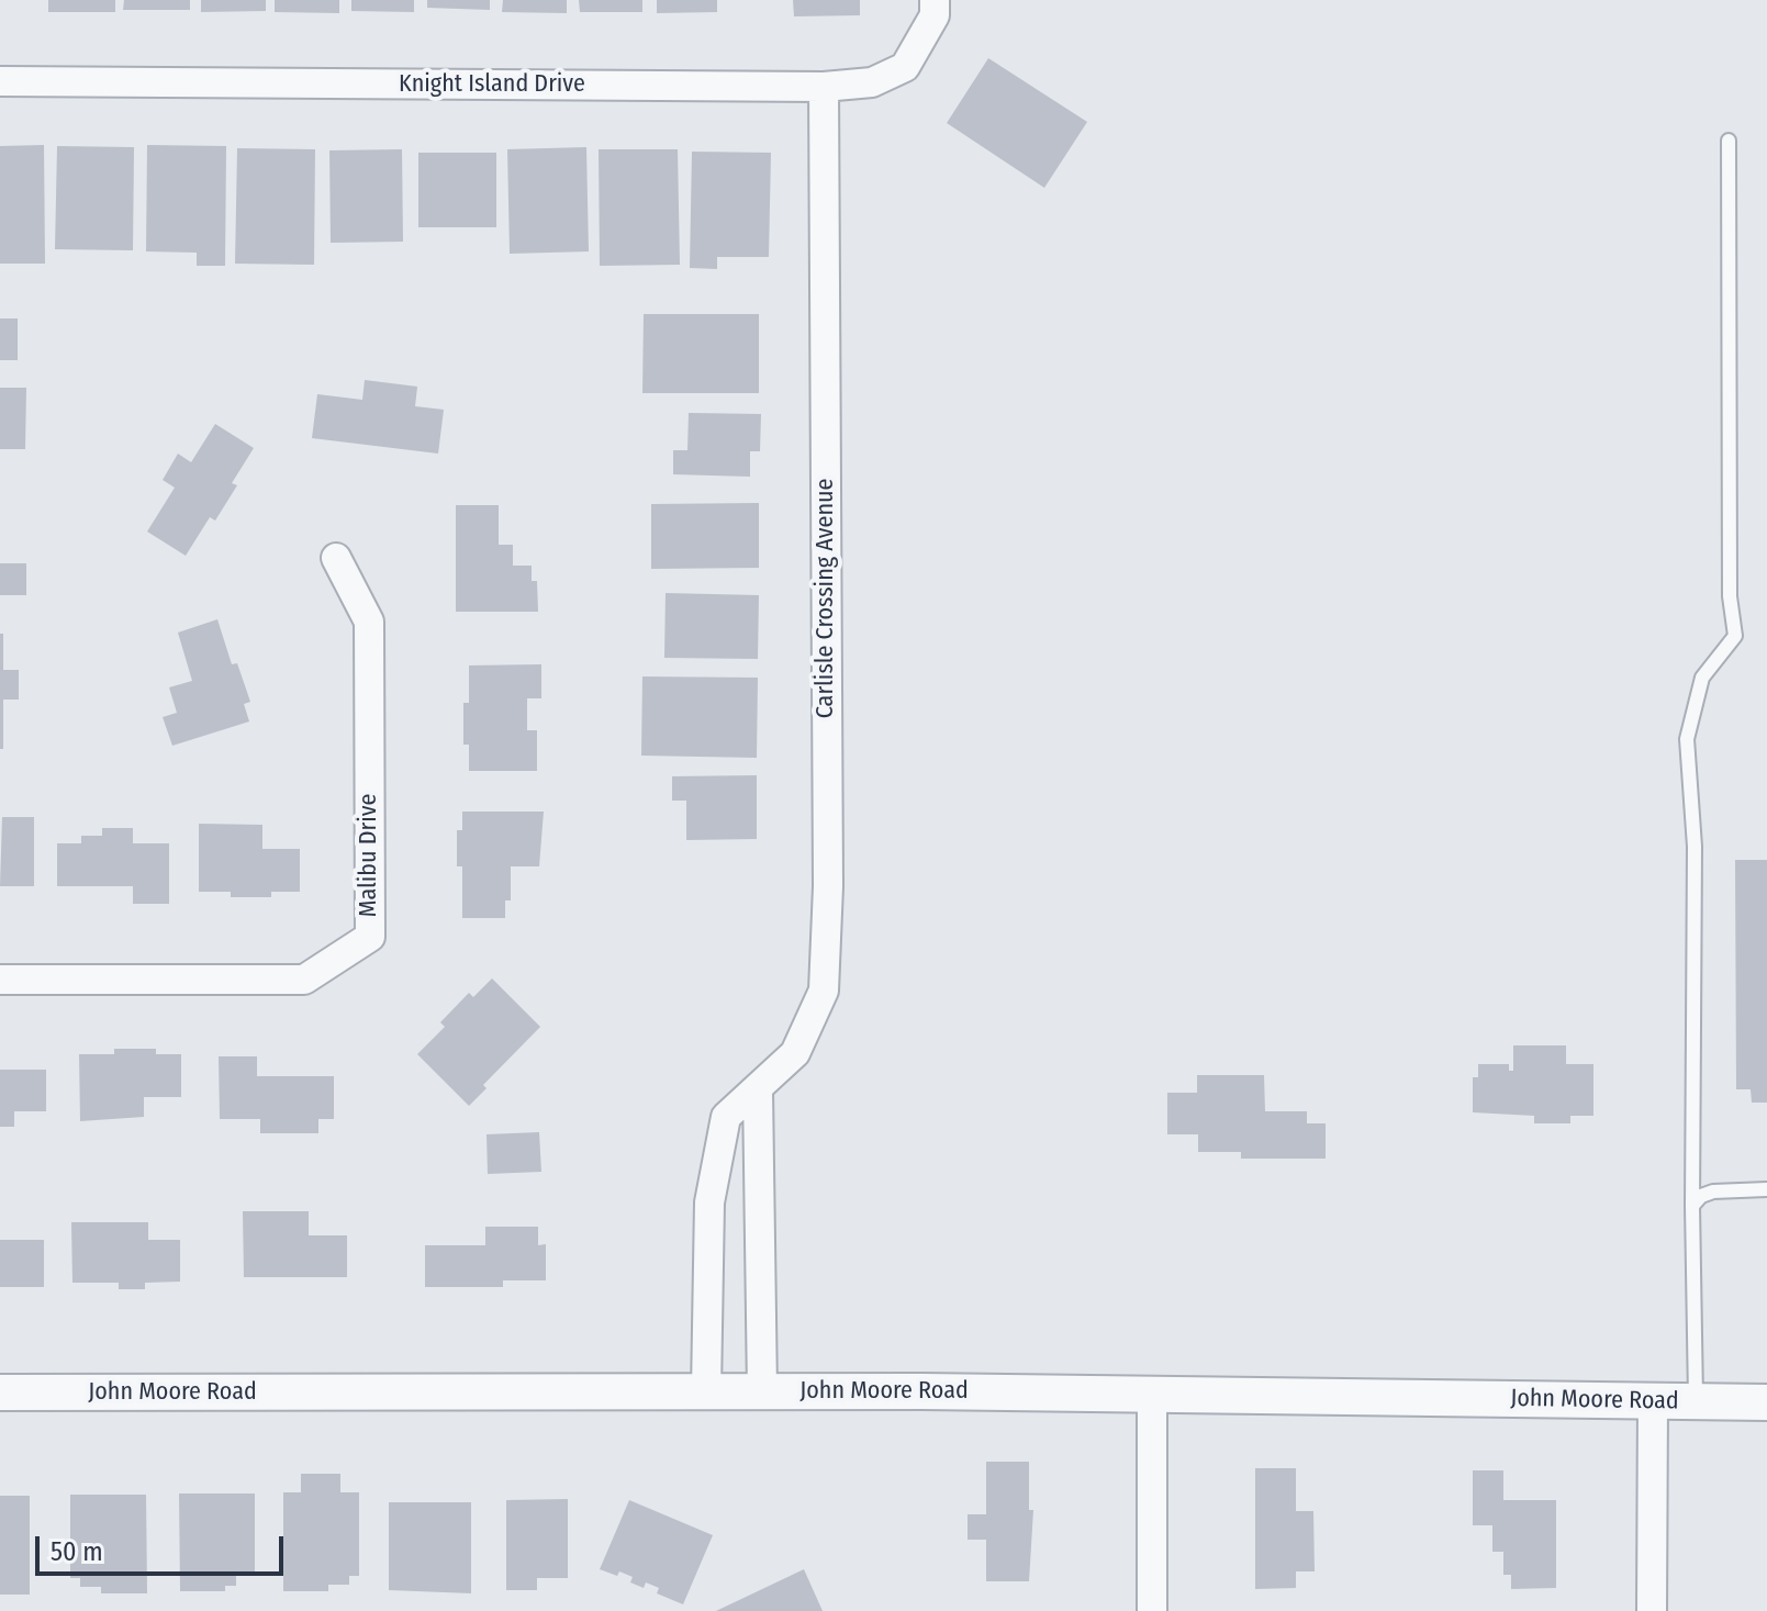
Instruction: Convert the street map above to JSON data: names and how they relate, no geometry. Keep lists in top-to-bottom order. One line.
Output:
{"streets":{"street":["Knight Island Drive","Carlisle Crossing Avenue","Malibu Drive","John Moore Road"]},"crossings":[["Knight Island Drive","Carlisle Crossing Avenue"],["Carlisle Crossing Avenue","John Moore Road"]],"scale_bar":"50 m"}
